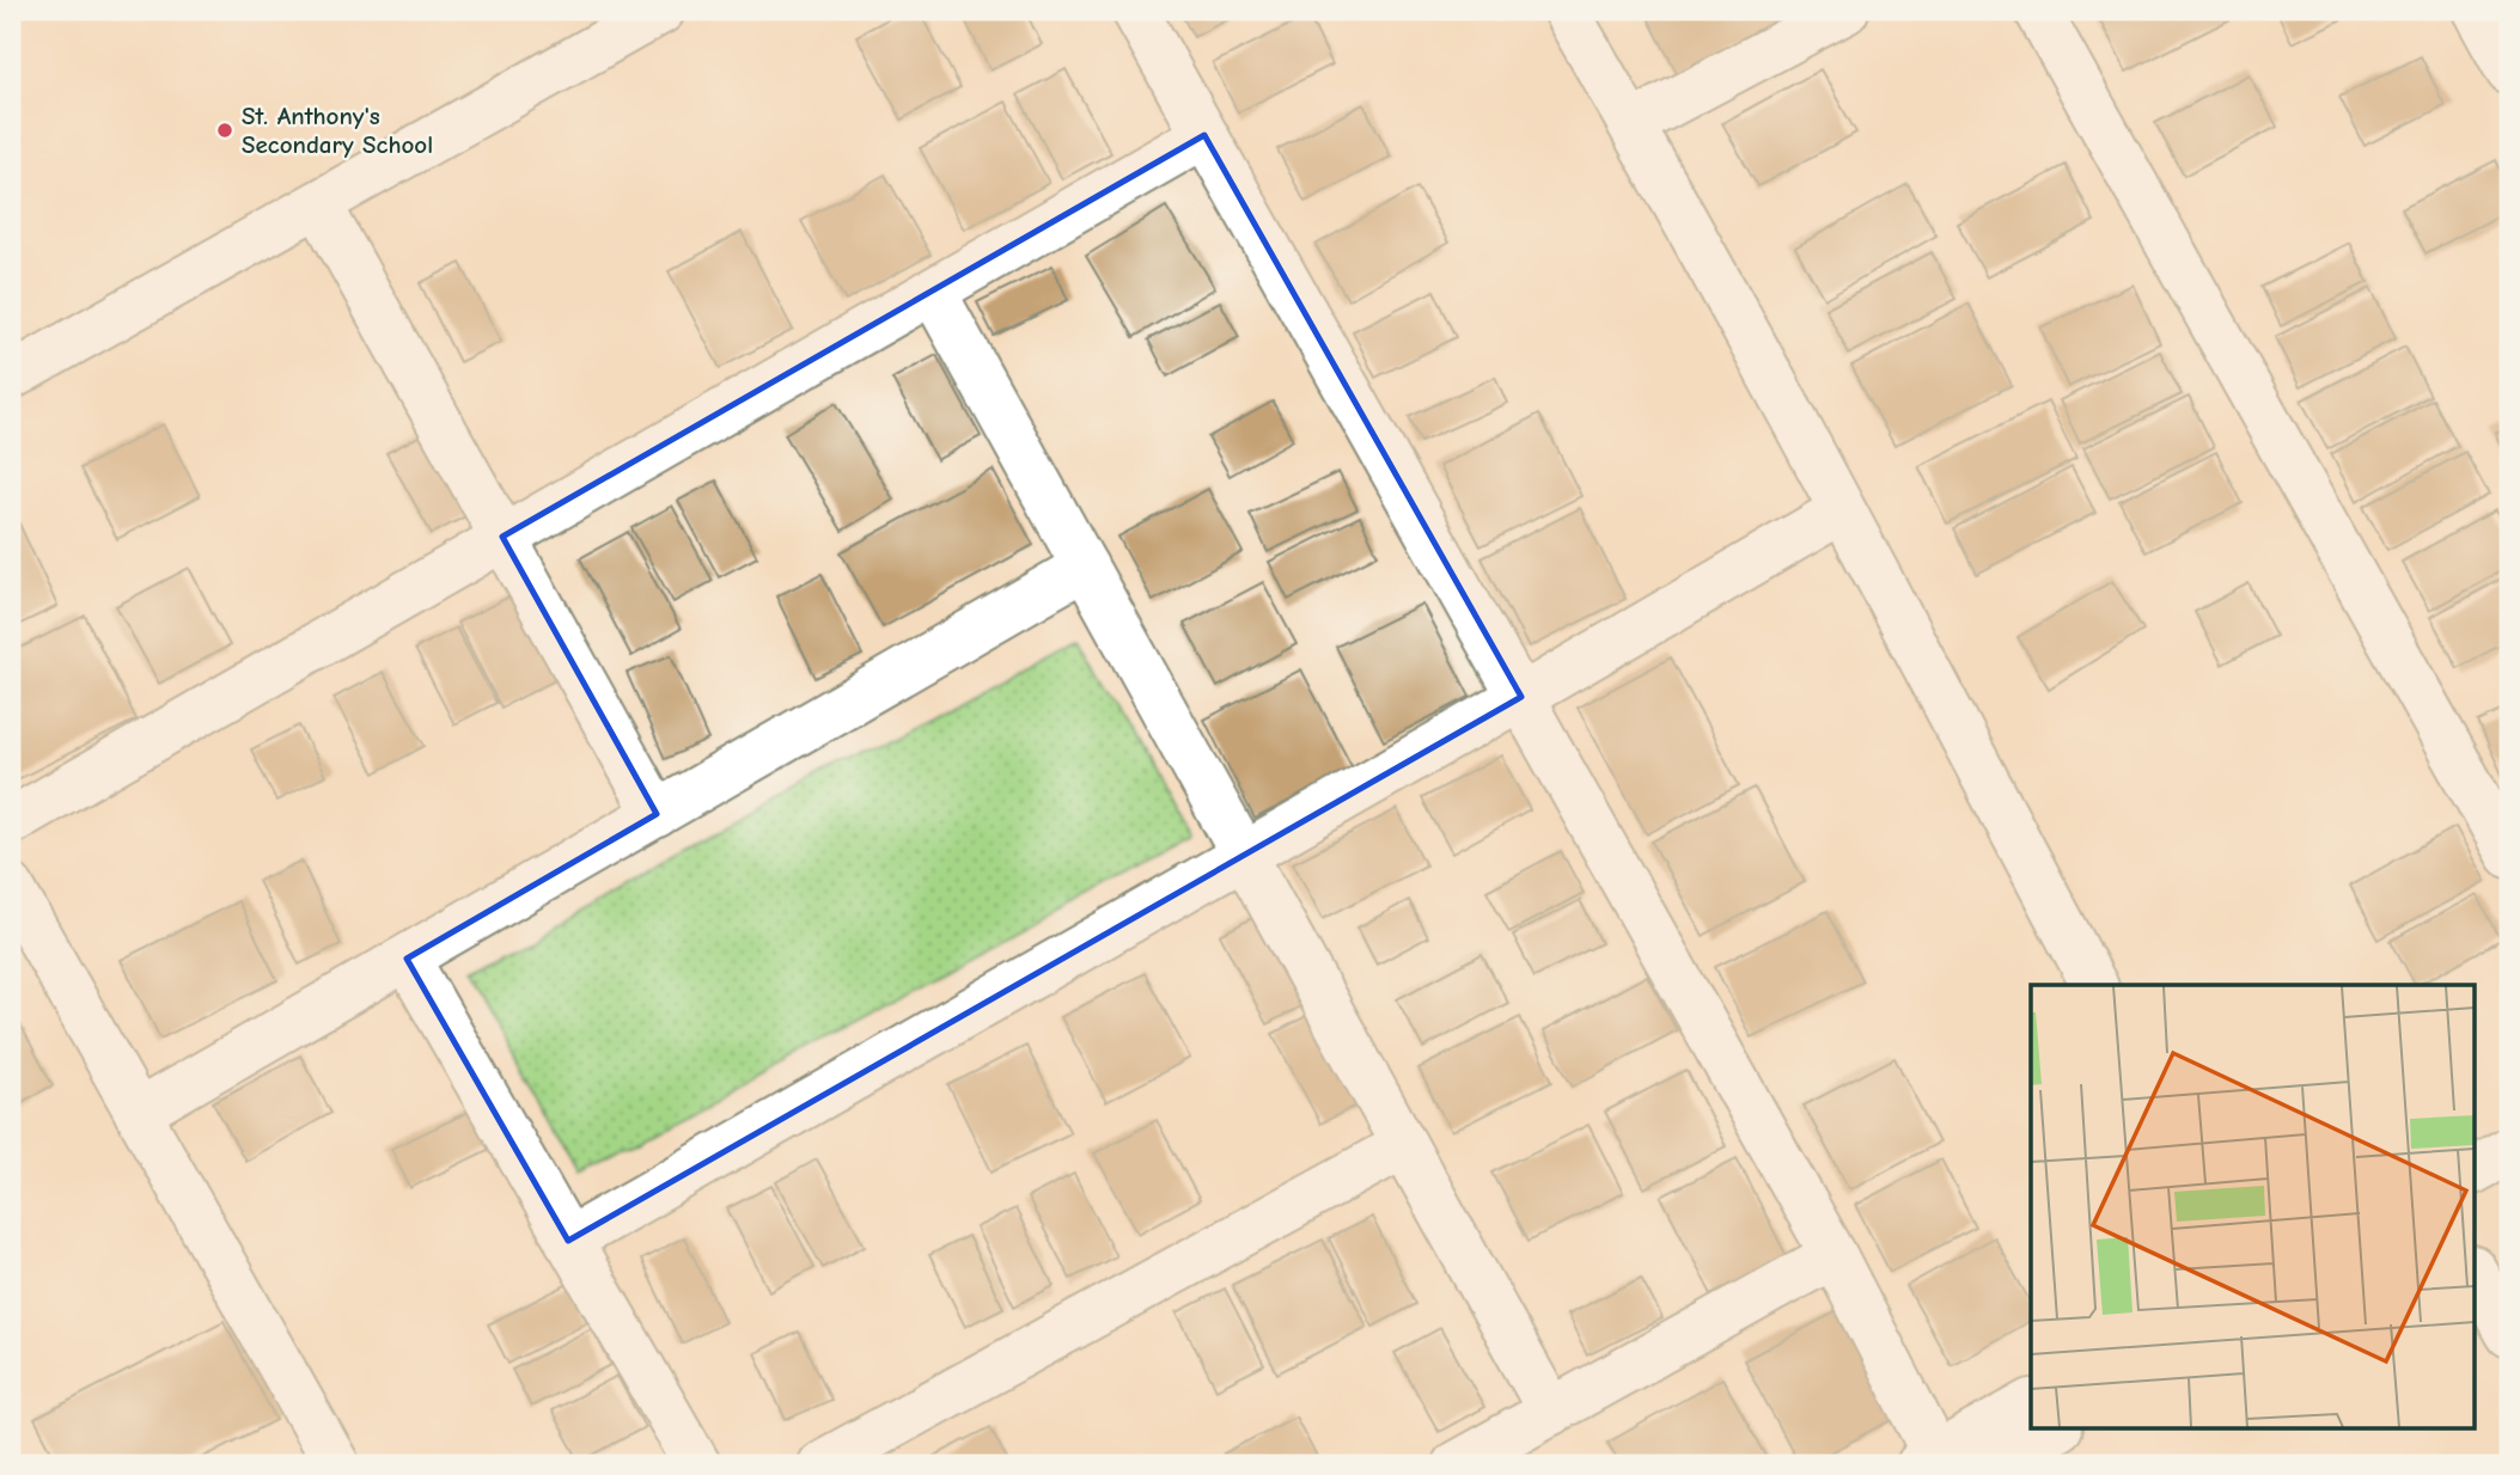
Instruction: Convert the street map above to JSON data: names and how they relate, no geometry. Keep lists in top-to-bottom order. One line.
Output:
{"places":["St. Anthony's Secondary School"]}
